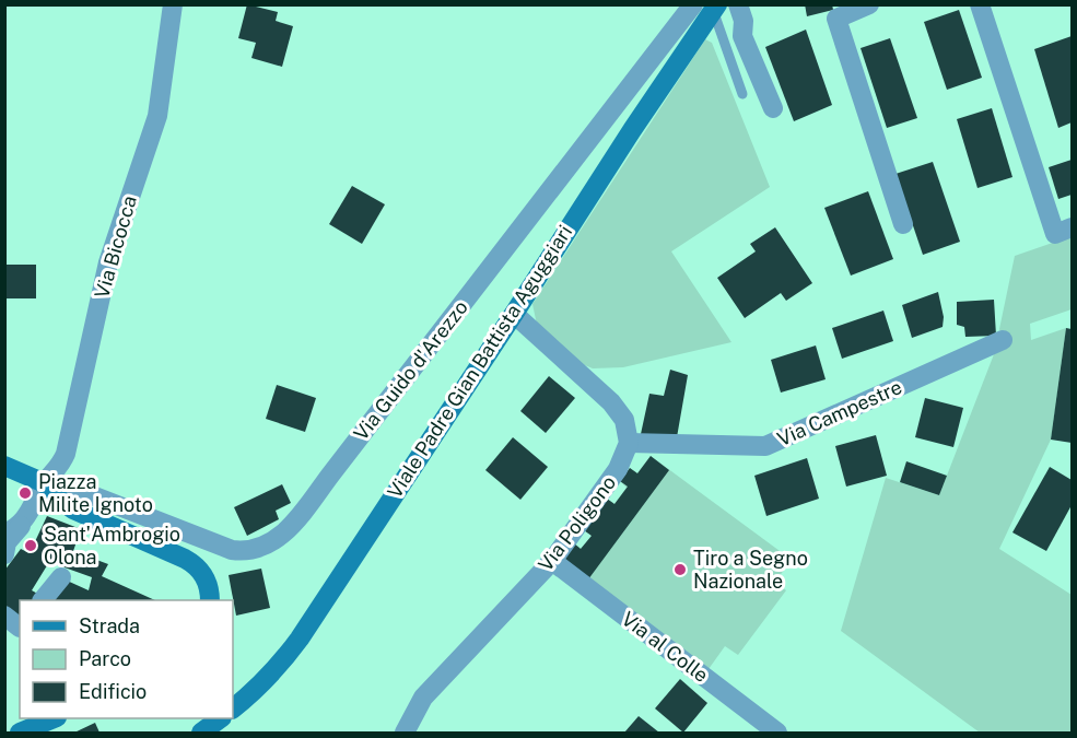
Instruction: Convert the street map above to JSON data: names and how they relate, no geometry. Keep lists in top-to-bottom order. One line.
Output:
{"streets":{"main road":["Viale Padre Gian Battista Aguggiari"],"street":["Via Bicocca","Via Guido d'Arezzo","Via Campestre","Via Poligono","Via al Colle"]},"crossings":[["Via Bicocca","Via Guido d'Arezzo"],["Viale Padre Gian Battista Aguggiari","Via Guido d'Arezzo"],["Via Campestre","Via Poligono"],["Via Poligono","Via al Colle"]],"places":["Piazza Milite Ignoto","Sant'Ambrogio Olona","Tiro a Segno Nazionale"],"legend":["Strada","Parco","Edificio"]}
